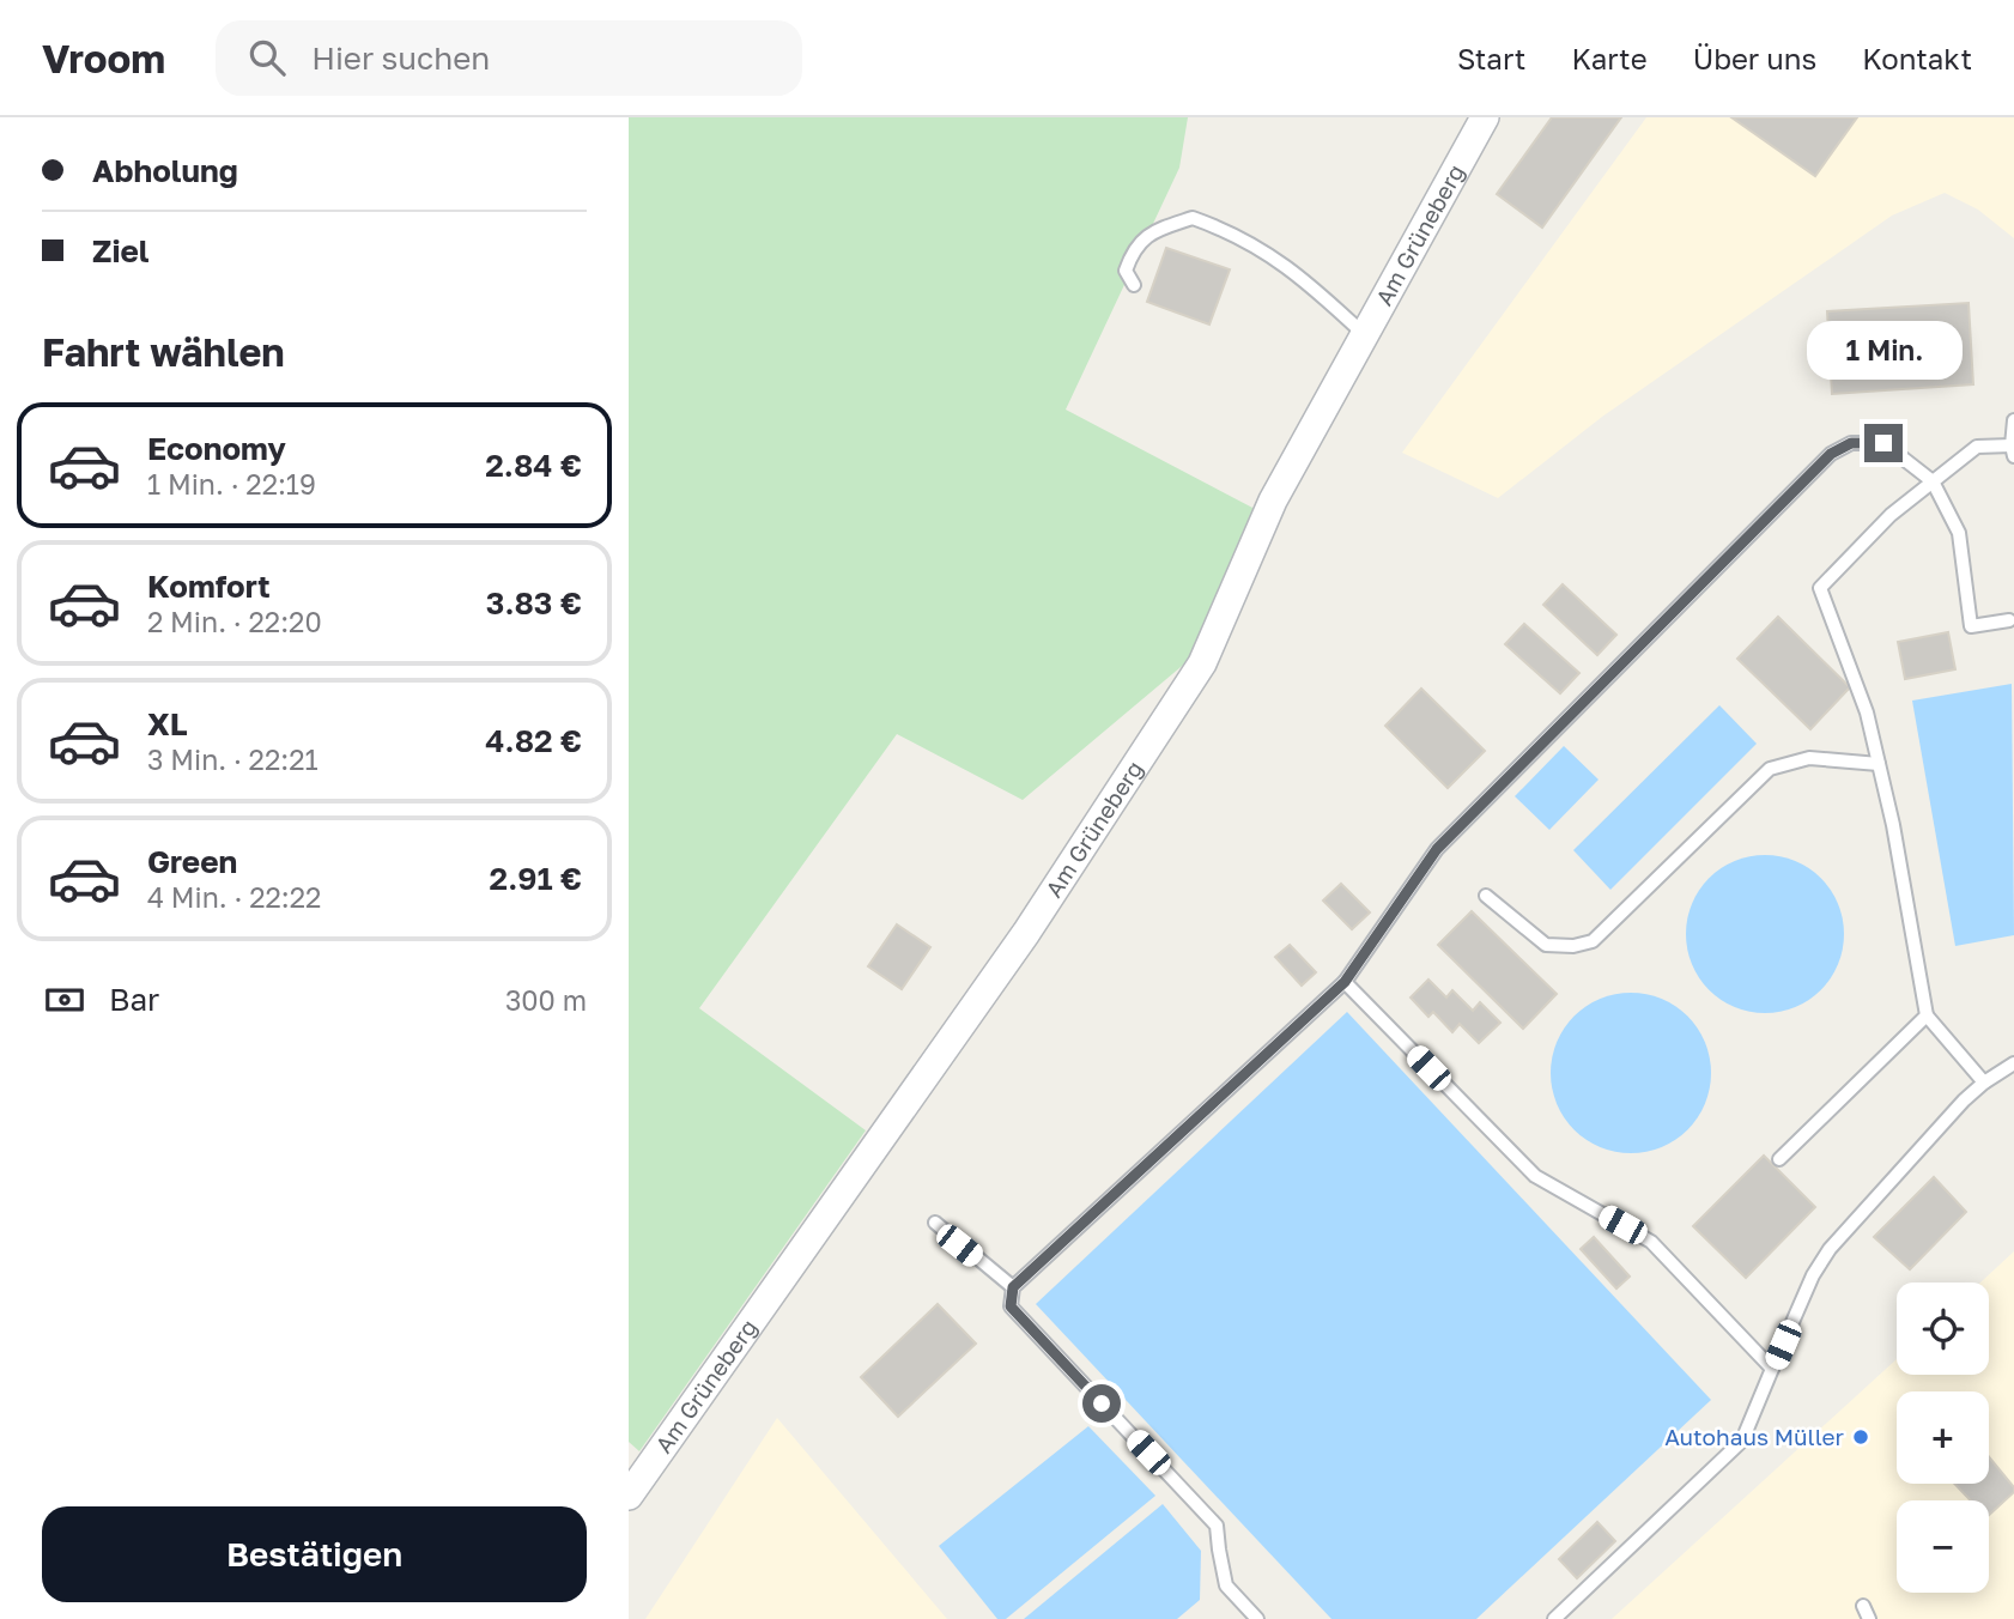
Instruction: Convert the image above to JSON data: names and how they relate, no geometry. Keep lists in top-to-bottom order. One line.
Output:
{"streets":{"street":["Am Grüneberg"]},"places":["Autohaus Müller"],"page":{"header":"Vroom","search":"Hier suchen","nav":["Start","Karte","Über uns","Kontakt"],"banner":["Abholung","Ziel"],"heading":"Fahrt wählen","bubble":"1 Min.","list":[{"name":"Economy","note":"1 Min. · 22:19","value":"2.84 €"},{"name":"Komfort","note":"2 Min. · 22:20","value":"3.83 €"},{"name":"XL","note":"3 Min. · 22:21","value":"4.82 €"},{"name":"Green","note":"4 Min. · 22:22","value":"2.91 €"}],"pay":["Bar","300 m"],"map_buttons":["+","−"],"buttons":"Bestätigen"}}
